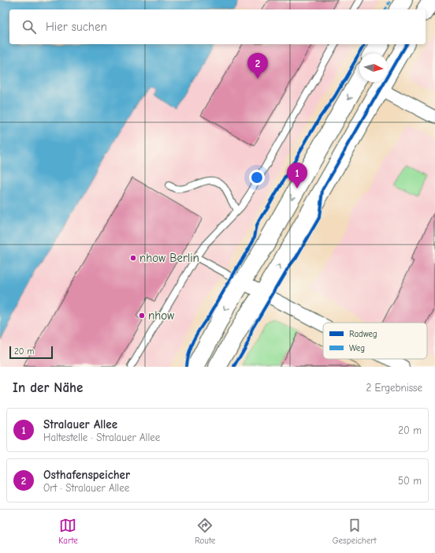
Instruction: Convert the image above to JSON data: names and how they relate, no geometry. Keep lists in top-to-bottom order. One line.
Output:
{"places":["nhow Berlin","nhow"],"legend":["Radweg","Weg"],"scale_bar":"20 m","north":"right","page":{"search":"Hier suchen","pins":["2","1"],"scale":"20 m","heading":["In der Nähe","2 Ergebnisse"],"list":[{"mark":"1","name":"Stralauer Allee","note":"Haltestelle · Stralauer Allee","value":"20 m"},{"mark":"2","name":"Osthafenspeicher","note":"Ort · Stralauer Allee","value":"50 m"}],"nav":["Karte","Route","Gespeichert"]}}
